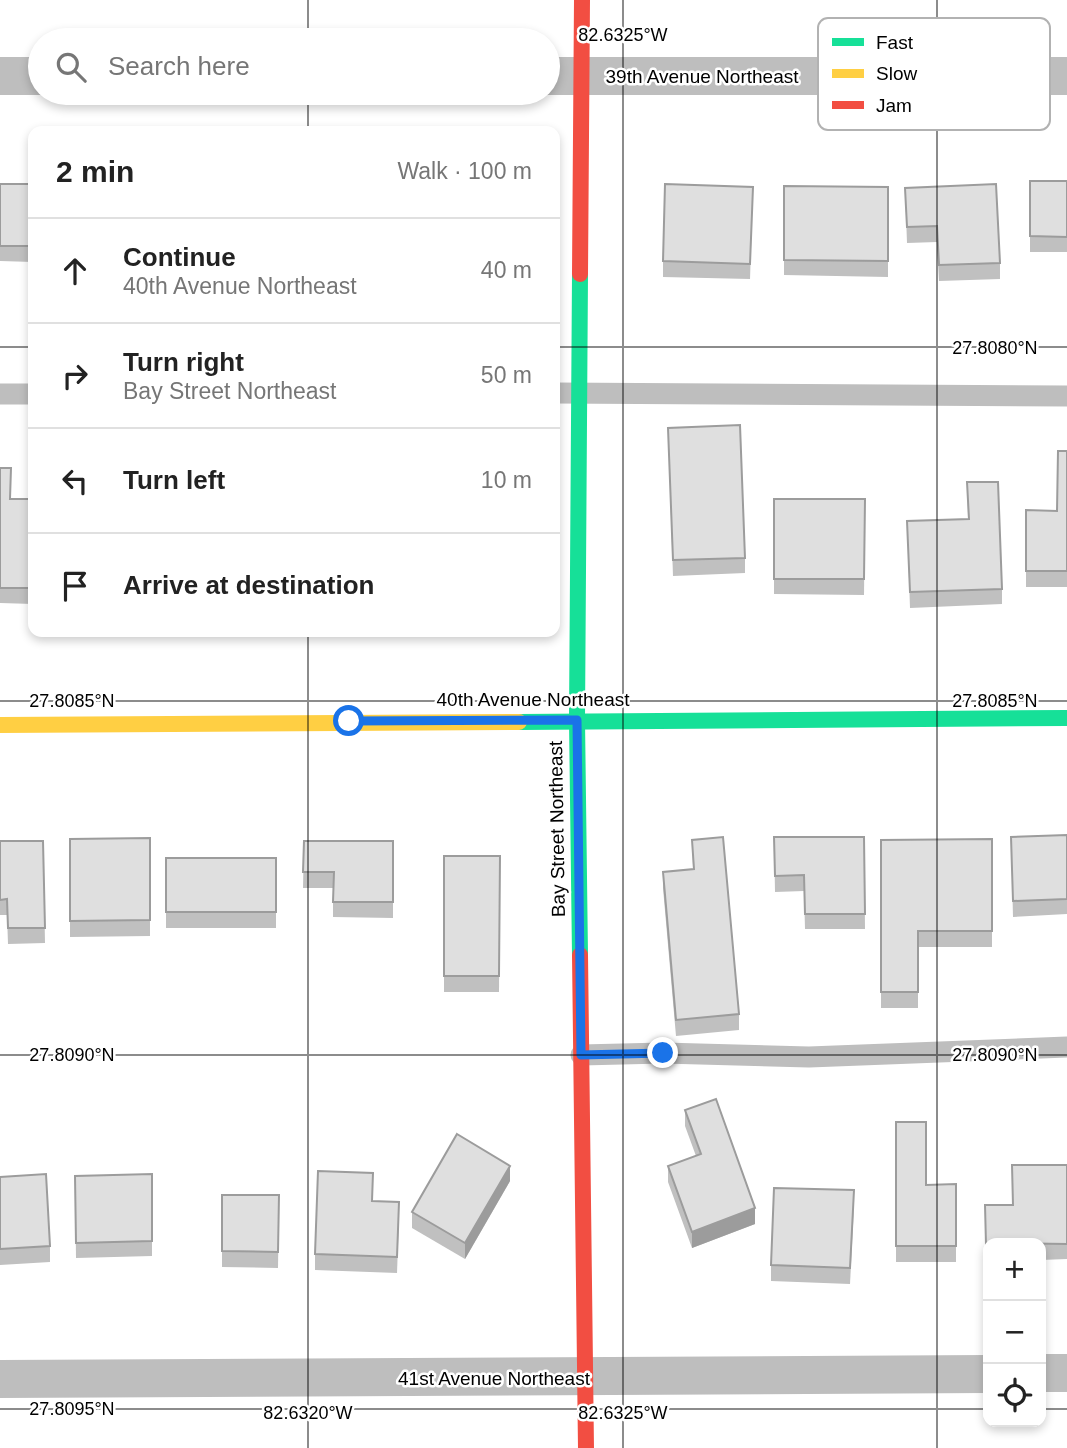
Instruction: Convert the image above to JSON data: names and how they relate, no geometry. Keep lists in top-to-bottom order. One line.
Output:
{"streets":{"street":["39th Avenue Northeast","40th Avenue Northeast","Bay Street Northeast","41st Avenue Northeast"]},"crossings":[["39th Avenue Northeast","Bay Street Northeast"],["40th Avenue Northeast","Bay Street Northeast"],["Bay Street Northeast","41st Avenue Northeast"]],"legend":["Fast","Slow","Jam"],"page":{"search":"Search here","heading":["2 min","Walk · 100 m"],"list":[["Continue","40th Avenue Northeast","40 m"],["Turn right","Bay Street Northeast","50 m"],["Turn left","10 m"],"Arrive at destination"],"map_buttons":["+","−"]},"coordinates":["82.6325°W","27.8080°N","27.8085°N","27.8090°N","27.8095°N","82.6320°W"]}
